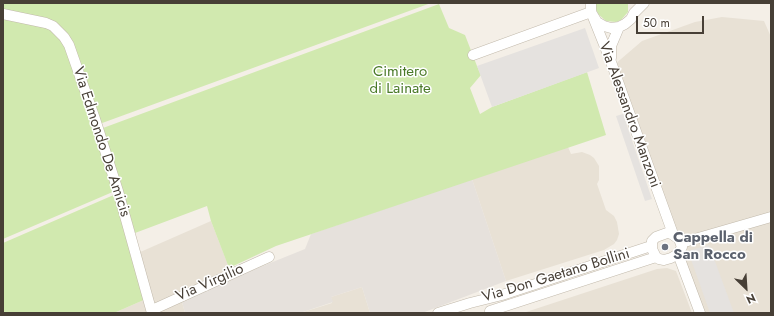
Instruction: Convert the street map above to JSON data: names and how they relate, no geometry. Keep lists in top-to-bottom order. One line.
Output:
{"streets":{"street":["Via Alessandro Manzoni","Via Edmondo De Amicis","Via Don Gaetano Bollini","Via Virgilio"]},"crossings":[["Via Alessandro Manzoni","Via Don Gaetano Bollini"],["Via Edmondo De Amicis","Via Virgilio"]],"parks":["Cimitero di Lainate"],"places":["Cappella di San Rocco"],"scale_bar":"50 m","north":"bottom right"}
